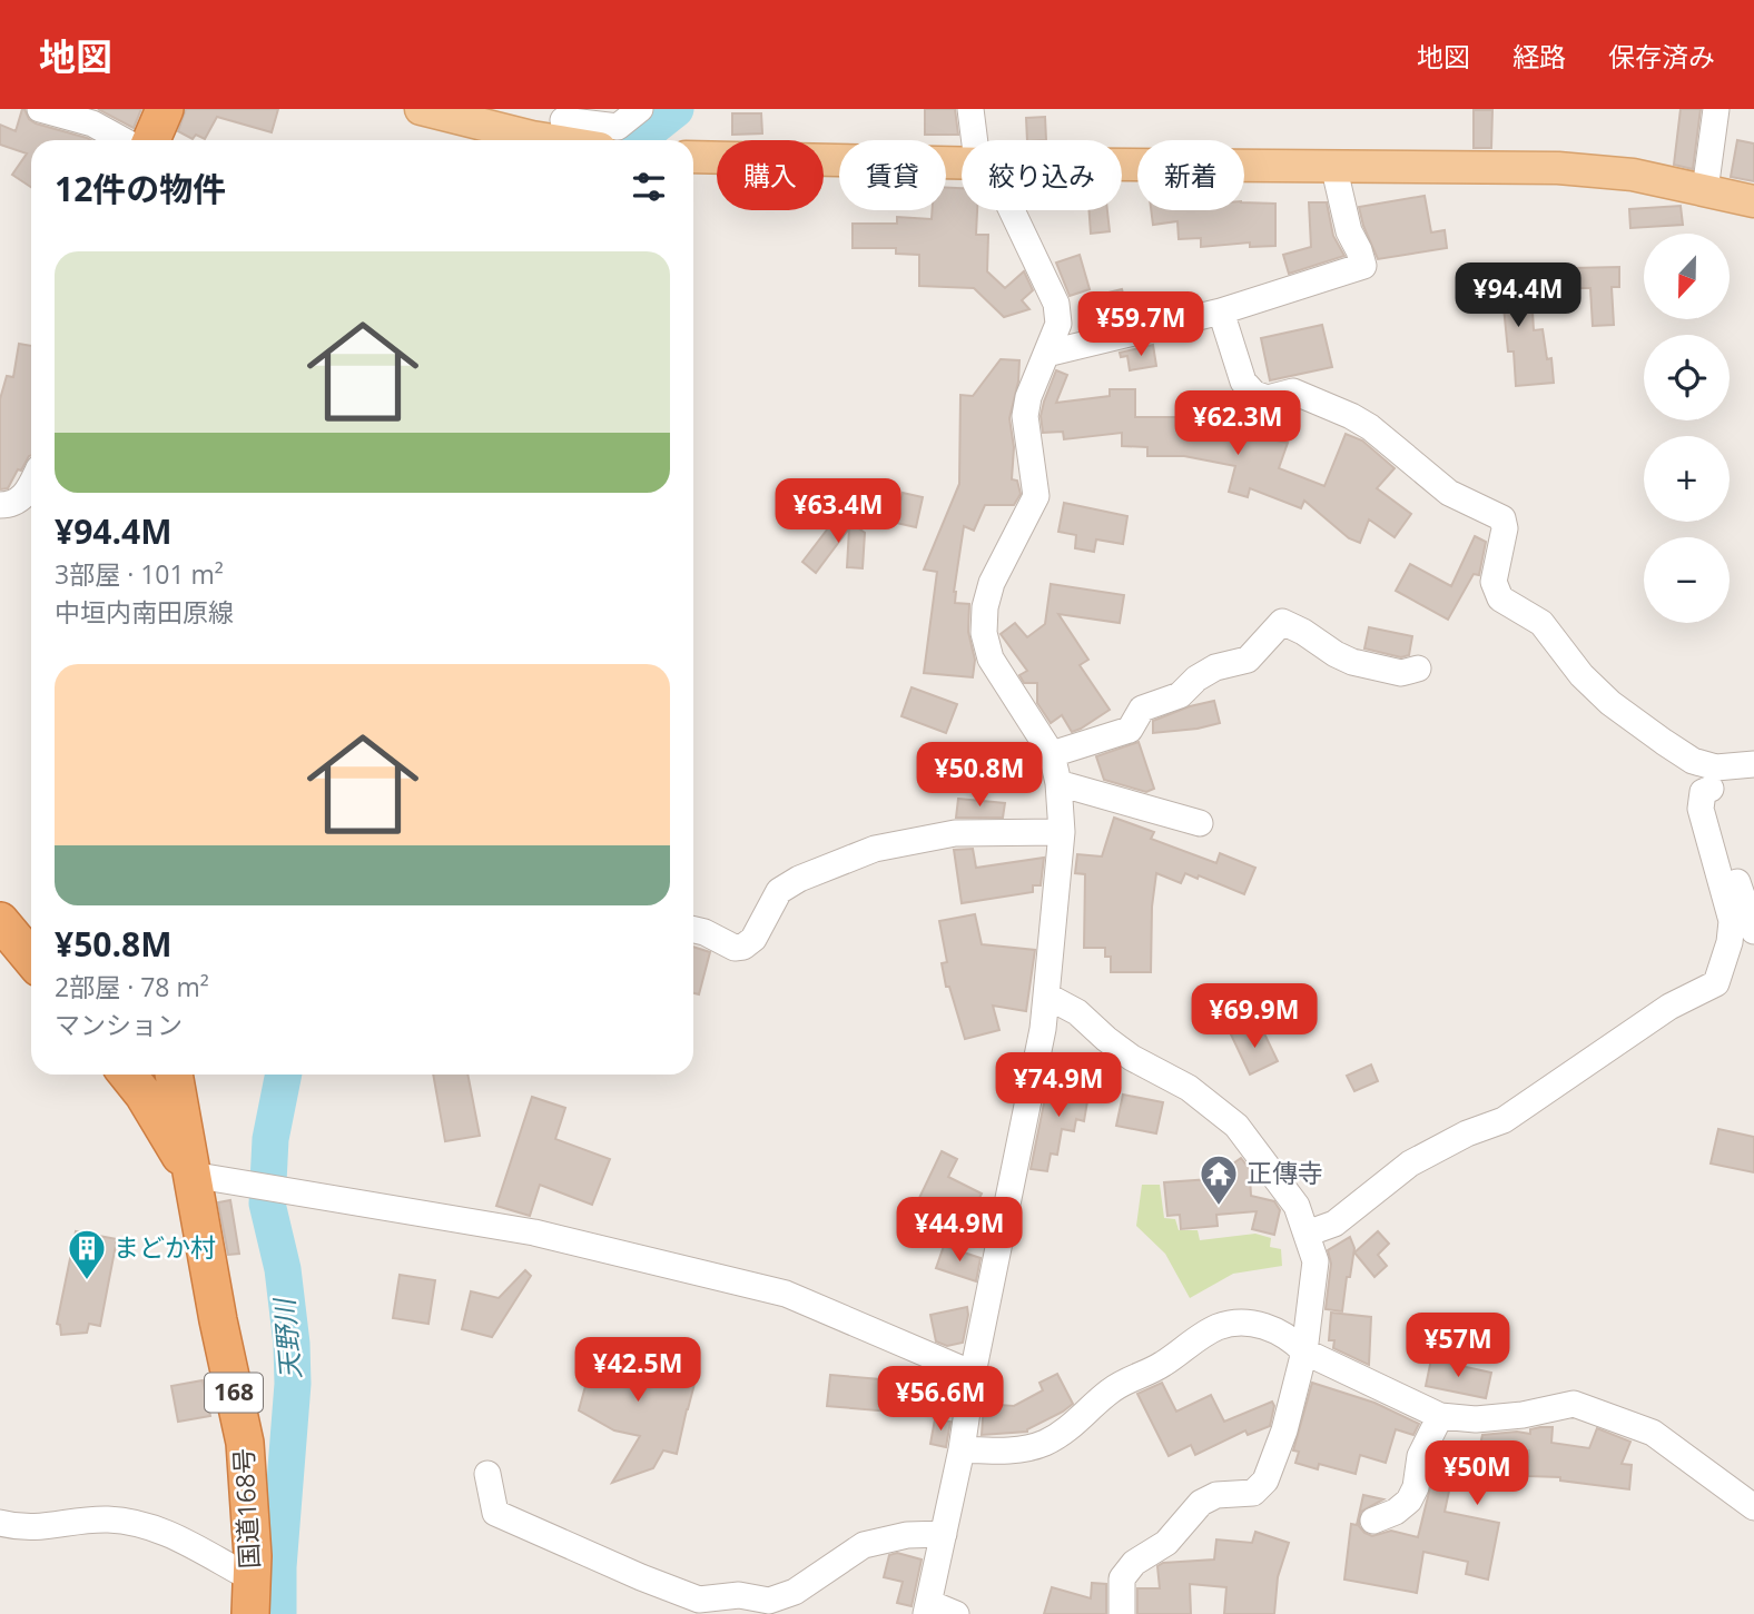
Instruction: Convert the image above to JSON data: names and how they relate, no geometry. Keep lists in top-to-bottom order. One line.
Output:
{"streets":{"highway":["168","国道168号"]},"water":["天野川"],"places":{"temple":["正傳寺"],"building":["まどか村"]},"north":"bottom","page":{"header":"地図","nav":["地図","経路","保存済み"],"chip":["購入","賃貸","絞り込み","新着"],"heading":"12件の物件","map_buttons":["+","−"],"list":[{"name":"¥94.4M","note":"3部屋 · 101 m² · 中垣内南田原線"},{"name":"¥50.8M","note":"2部屋 · 78 m² · マンション"}],"price":["¥94.4M","¥59.7M","¥62.3M","¥63.4M","¥50.8M","¥69.9M","¥74.9M","¥44.9M","¥57M","¥42.5M","¥56.6M","¥50M"]}}
